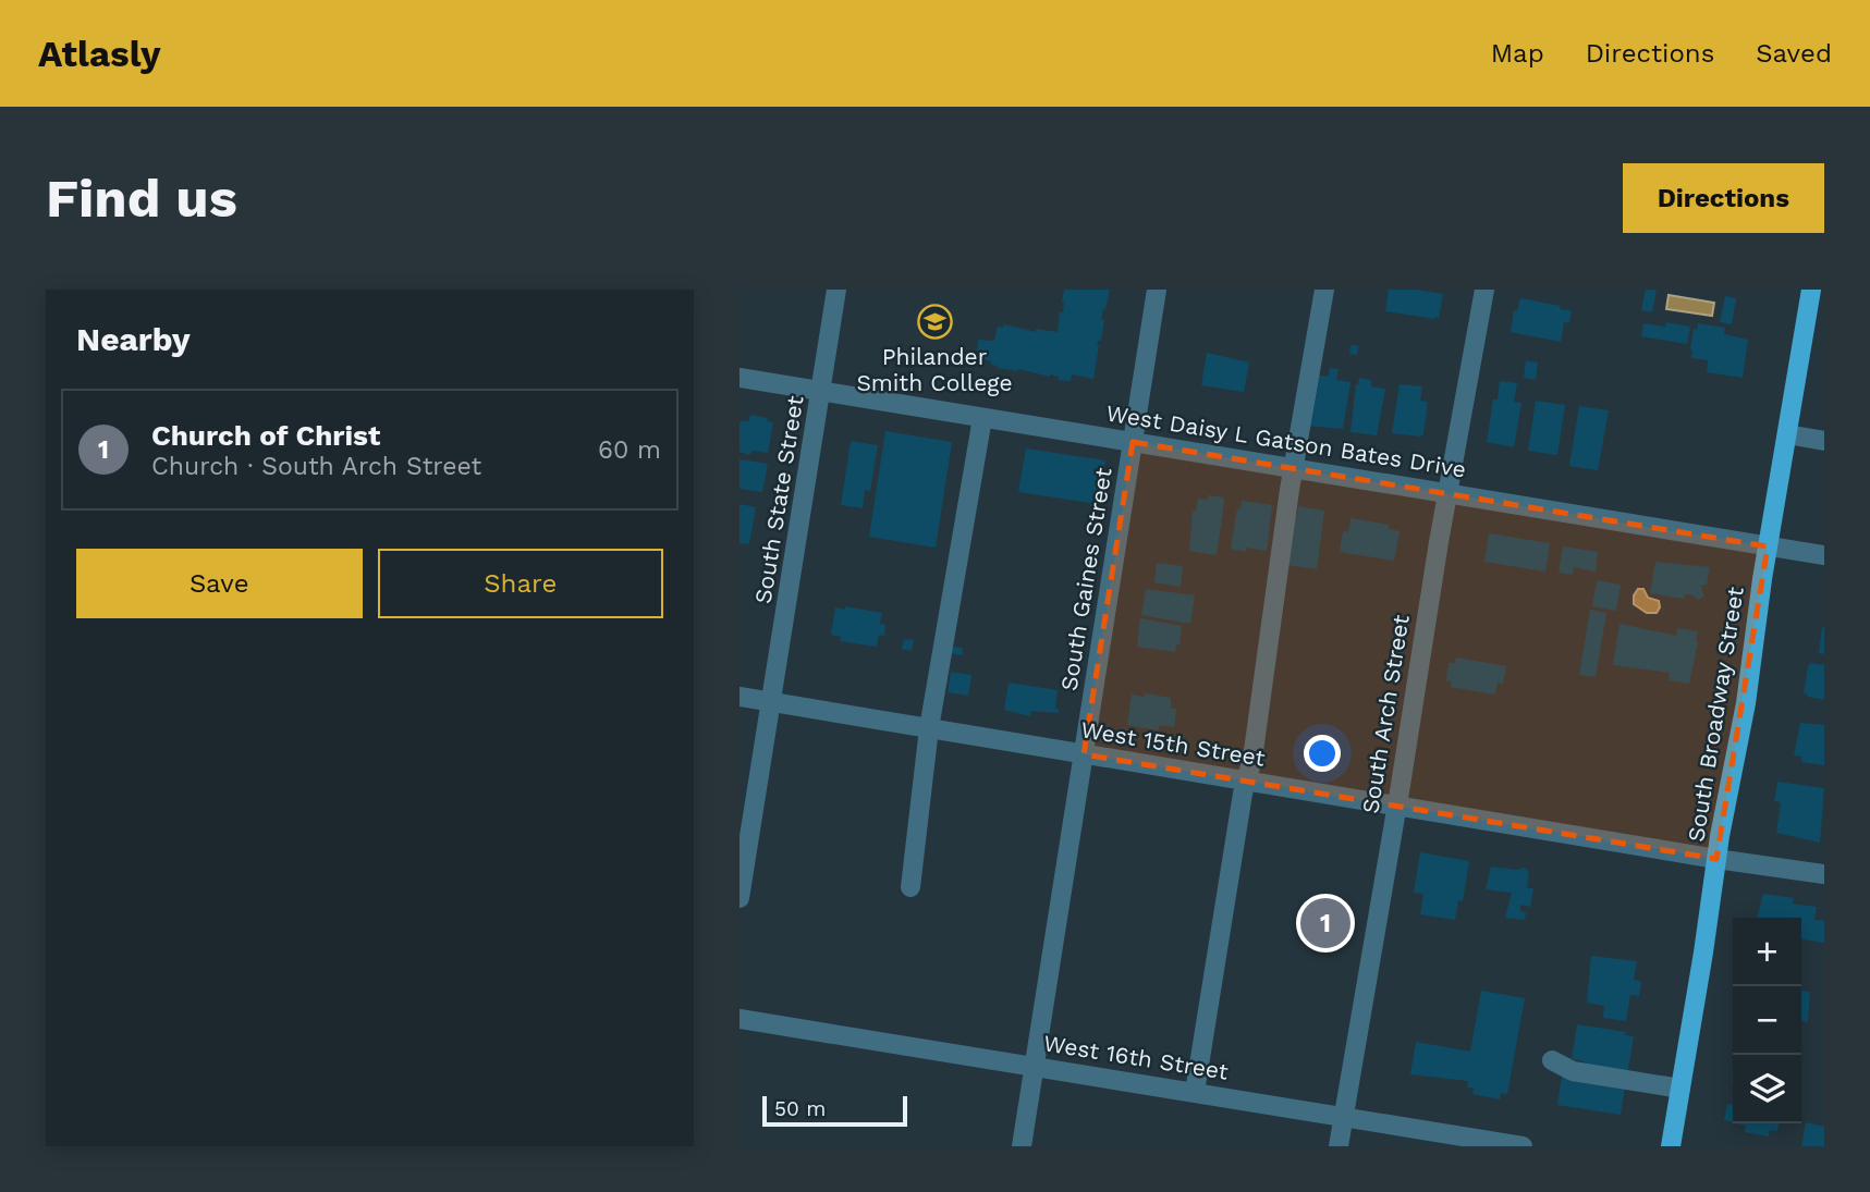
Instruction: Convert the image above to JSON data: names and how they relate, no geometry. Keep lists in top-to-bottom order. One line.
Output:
{"streets":{"main road":["South Broadway Street"],"street":["West Daisy L Gatson Bates Drive","South State Street","South Gaines Street","South Arch Street","West 15th Street","West 16th Street"]},"crossings":[["West Daisy L Gatson Bates Drive","South State Street"],["West Daisy L Gatson Bates Drive","South Gaines Street"],["West Daisy L Gatson Bates Drive","South Arch Street"],["West Daisy L Gatson Bates Drive","South Broadway Street"],["South State Street","West 15th Street"],["South Gaines Street","West 15th Street"],["South Gaines Street","West 16th Street"],["South Arch Street","West 15th Street"],["South Arch Street","West 16th Street"],["South Broadway Street","West 15th Street"]],"places":{"school or university":["Philander Smith College"]},"scale_bar":"50 m","page":{"header":"Atlasly","nav":["Map","Directions","Saved"],"buttons":["Directions",["Save","Share"]],"title":"Find us","heading":"Nearby","list":[{"mark":"1","name":"Church of Christ","note":"Church · South Arch Street","value":"60 m"}],"pins":"1","map_buttons":["+","−"],"scale":"50 m"}}
